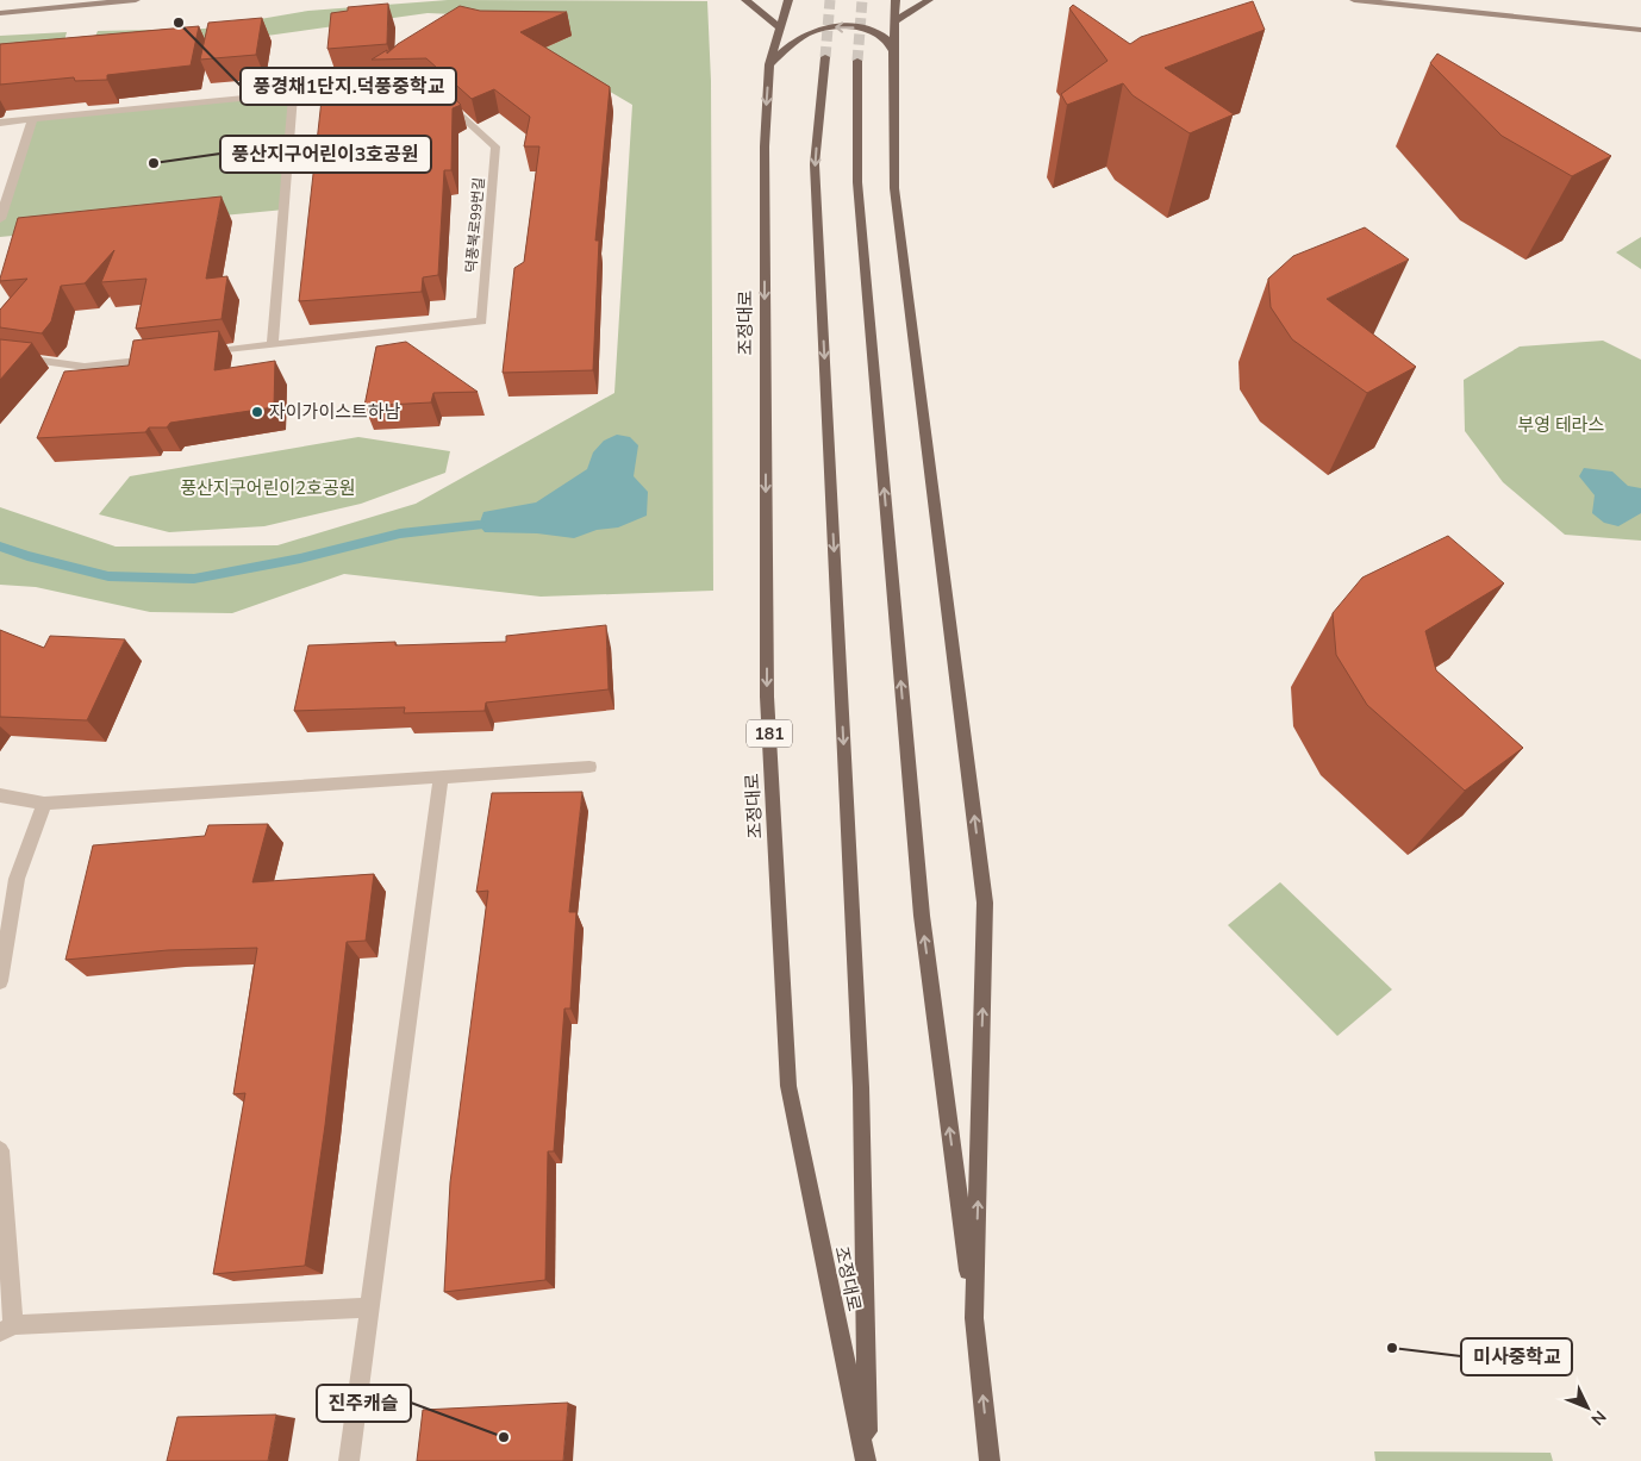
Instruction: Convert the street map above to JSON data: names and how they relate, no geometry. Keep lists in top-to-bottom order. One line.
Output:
{"streets":{"main road":["조정대로","181"],"lane":["덕풍북로99번길"]},"parks":["부영 테라스","풍산지구어린이2호공원"],"places":["풍경채1단지.덕풍중학교","풍산지구어린이3호공원","자이가이스트하남","미사중학교","진주캐슬"],"north":"bottom right"}
